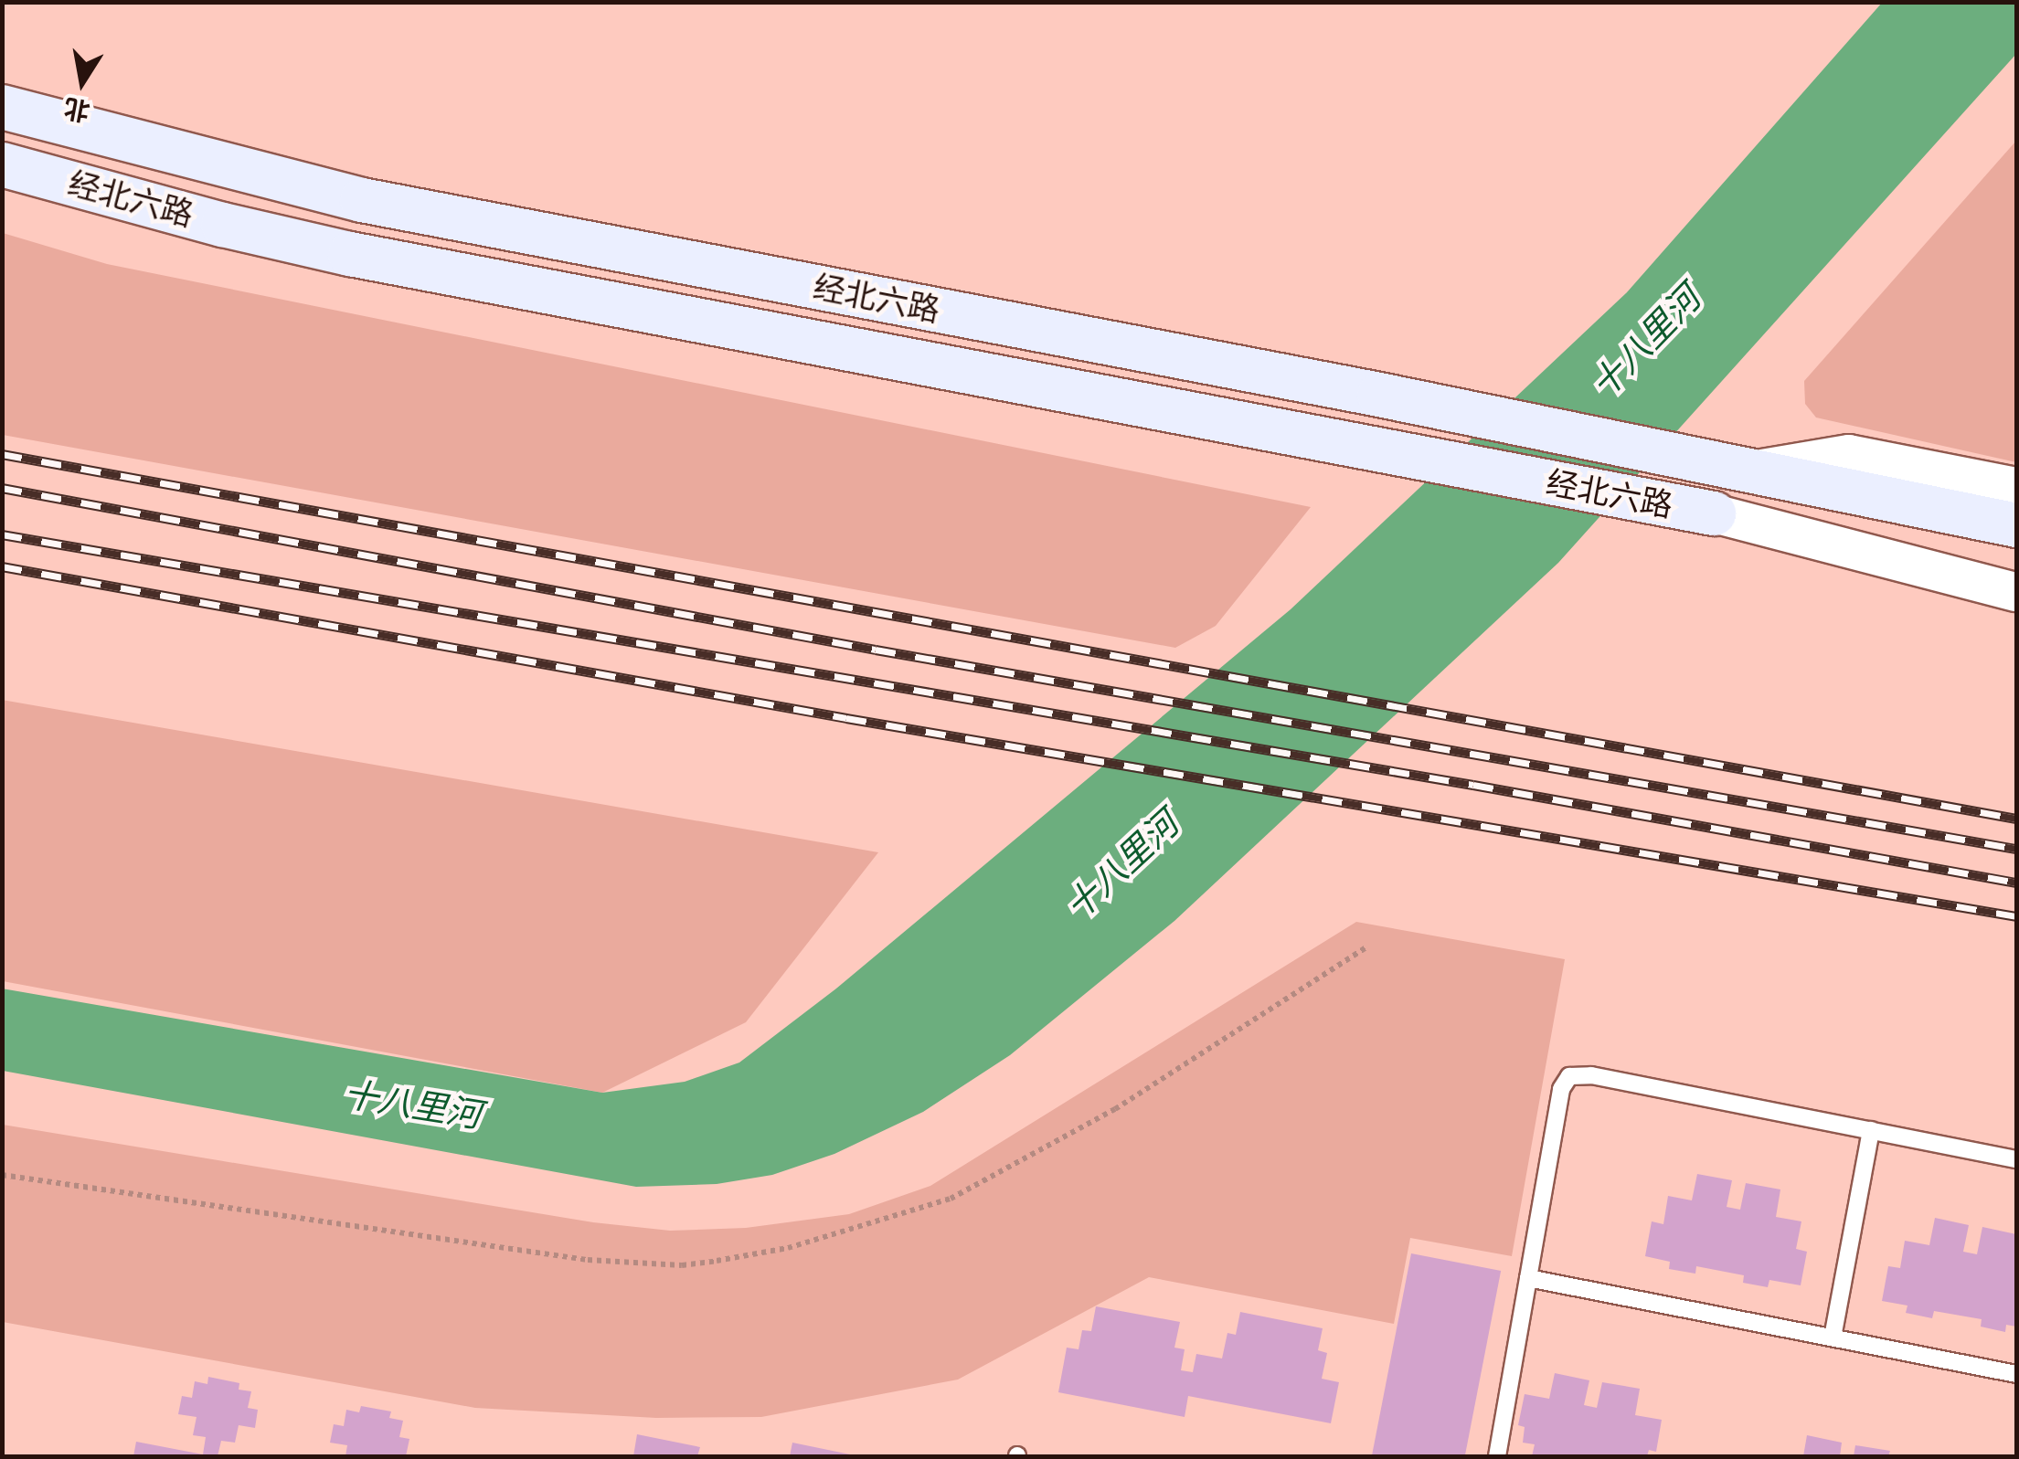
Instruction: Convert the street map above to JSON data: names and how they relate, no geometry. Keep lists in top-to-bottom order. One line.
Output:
{"streets":{"main road":["经北六路"]},"water":["十八里河"],"north":"bottom"}
